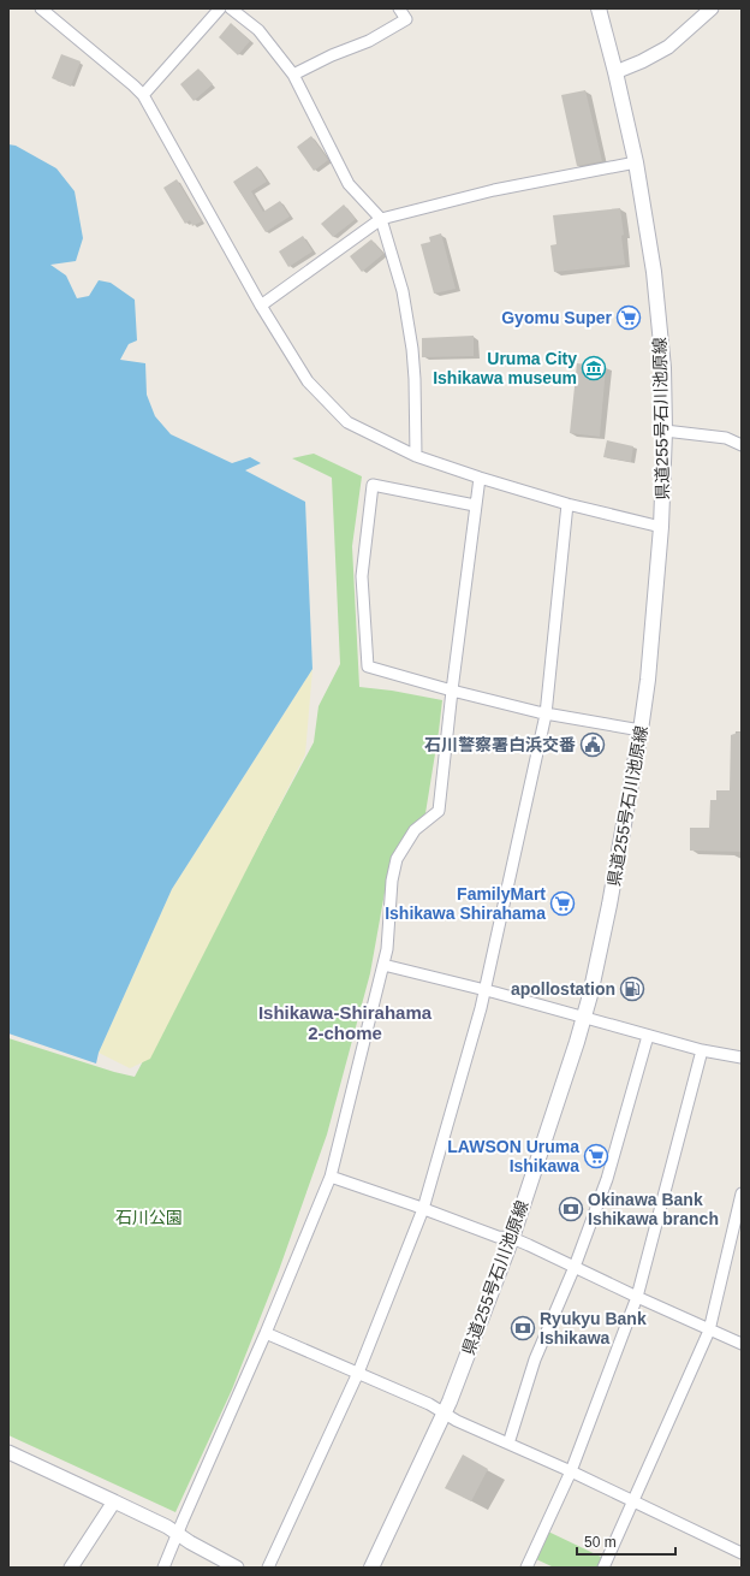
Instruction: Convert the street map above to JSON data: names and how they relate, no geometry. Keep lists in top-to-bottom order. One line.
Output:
{"streets":{"main road":["県道255号石川池原線"]},"districts":["Ishikawa-Shirahama 2-chome"],"parks":["石川公園"],"places":{"supermarket":["Gyomu Super","FamilyMart Ishikawa Shirahama","LAWSON Uruma Ishikawa"],"museum":["Uruma City Ishikawa museum"],"public building":["石川警察署白浜交番"],"fuel station":["apollostation"],"bank":["Okinawa Bank Ishikawa branch","Ryukyu Bank Ishikawa"]},"scale_bar":"50 m"}
